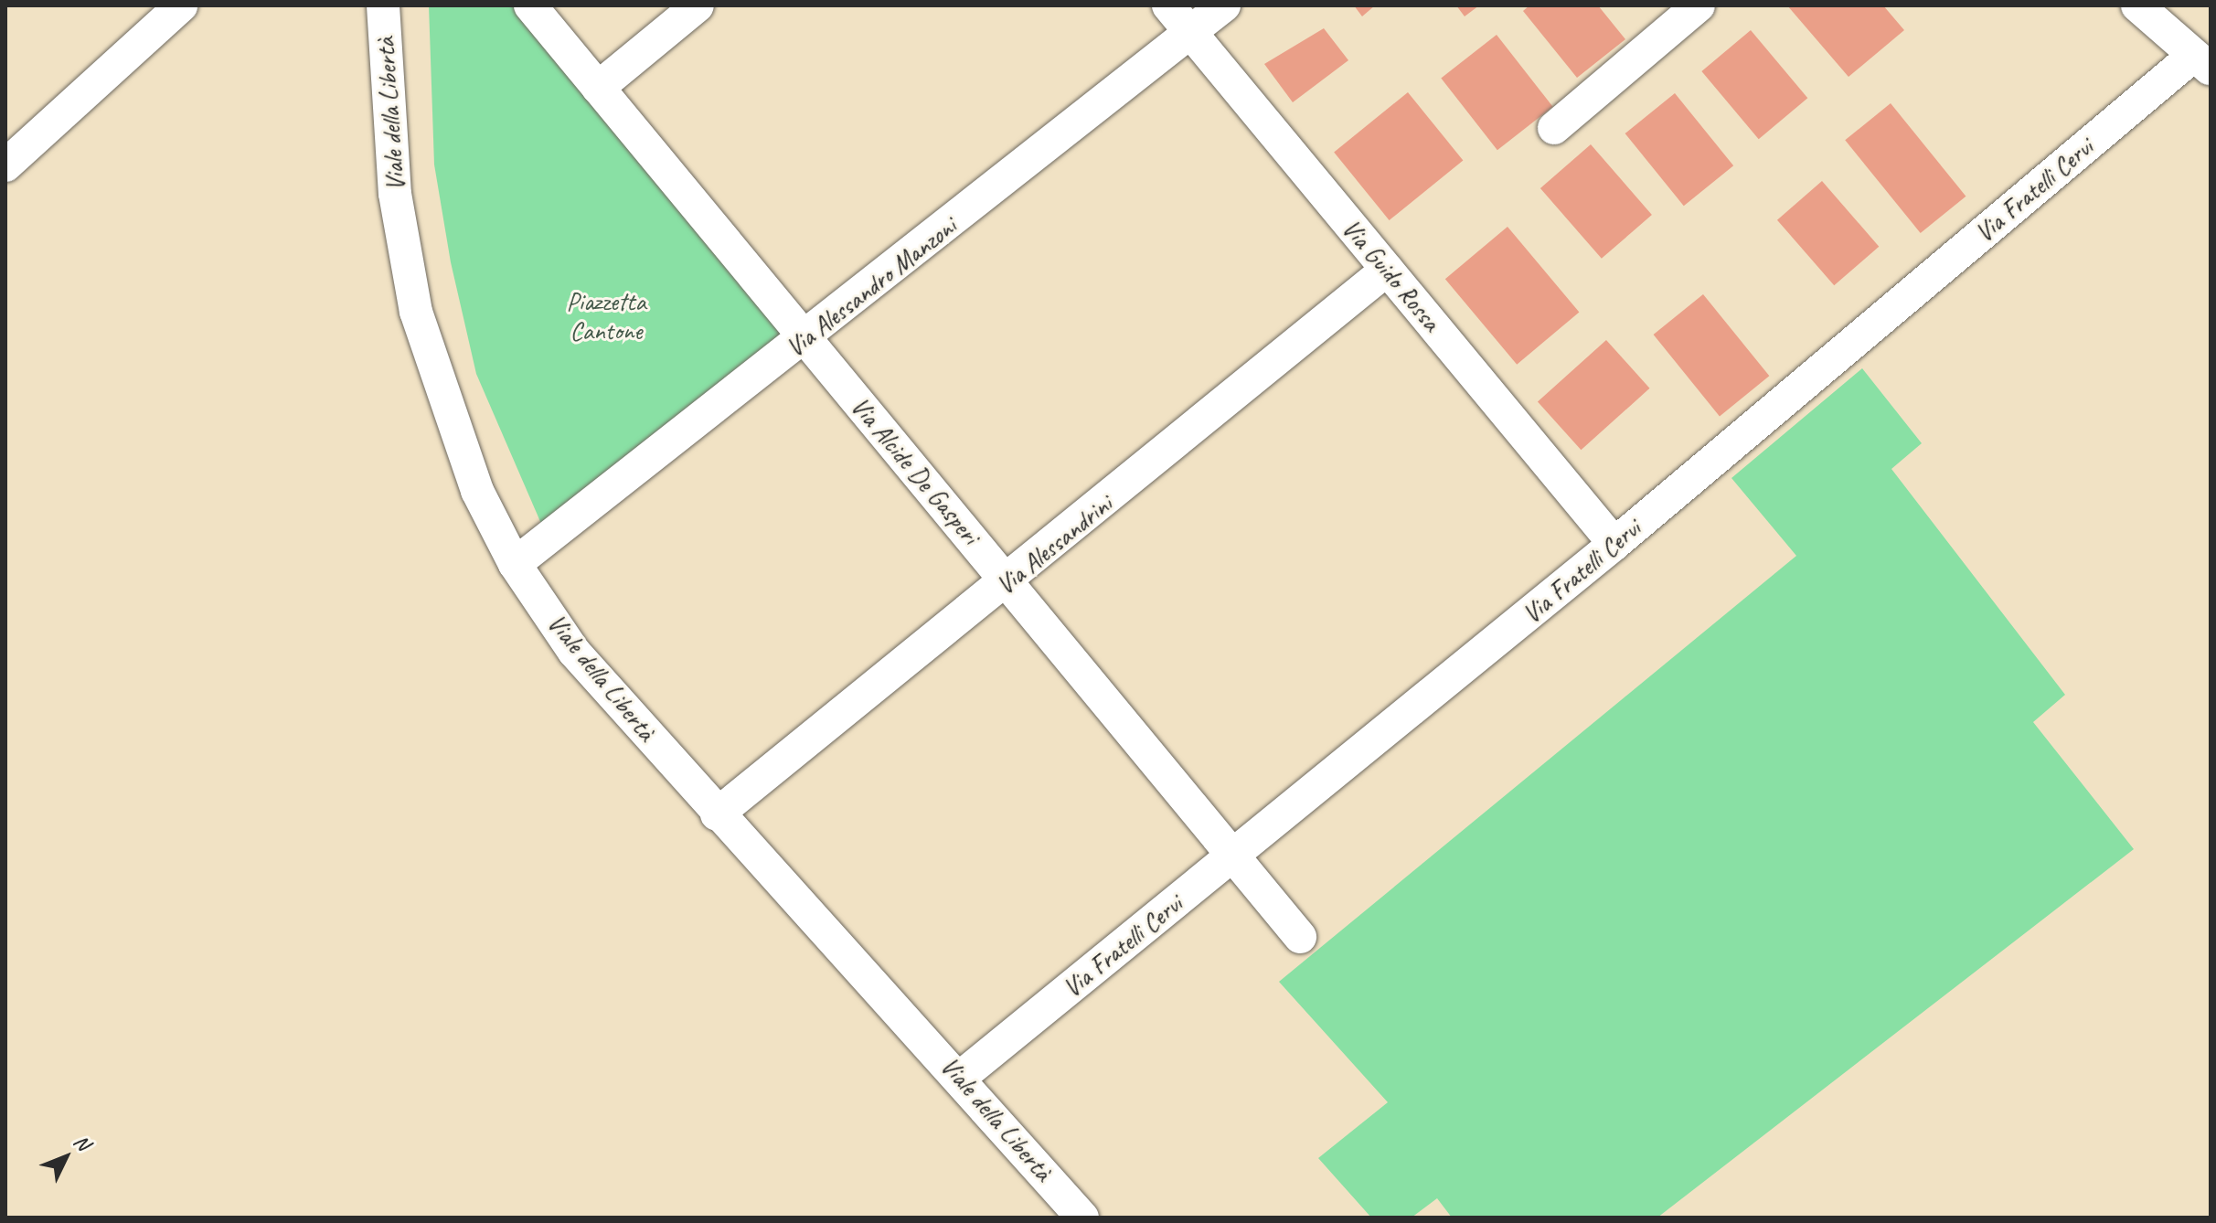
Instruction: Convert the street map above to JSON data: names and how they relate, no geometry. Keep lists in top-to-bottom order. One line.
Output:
{"streets":{"street":["Viale della Libertà","Via Fratelli Cervi","Via Guido Rossa","Via Alessandro Manzoni","Via Alcide De Gasperi","Via Alessandrini"]},"crossings":[["Viale della Libertà","Via Fratelli Cervi"],["Viale della Libertà","Via Alessandro Manzoni"],["Viale della Libertà","Via Alessandrini"],["Via Fratelli Cervi","Via Guido Rossa"],["Via Fratelli Cervi","Via Alcide De Gasperi"],["Via Guido Rossa","Via Alessandro Manzoni"],["Via Guido Rossa","Via Alessandrini"],["Via Alessandro Manzoni","Via Alcide De Gasperi"],["Via Alcide De Gasperi","Via Alessandrini"]],"parks":["Piazzetta Cantone"],"north":"top right"}
